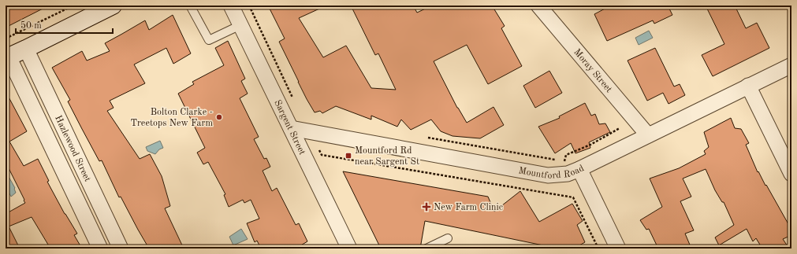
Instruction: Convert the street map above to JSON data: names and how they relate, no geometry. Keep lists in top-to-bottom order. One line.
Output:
{"streets":{"street":["Moray Street","Sargent Street","Hazlewood Street","Mountford Road"]},"crossings":[["Moray Street","Mountford Road"],["Sargent Street","Mountford Road"]],"places":{"other":["Bolton Clarke - Treetops New Farm"],"transit":["Mountford Rd near Sargent St"],"health":["New Farm Clinic"]},"scale_bar":"50 m"}
